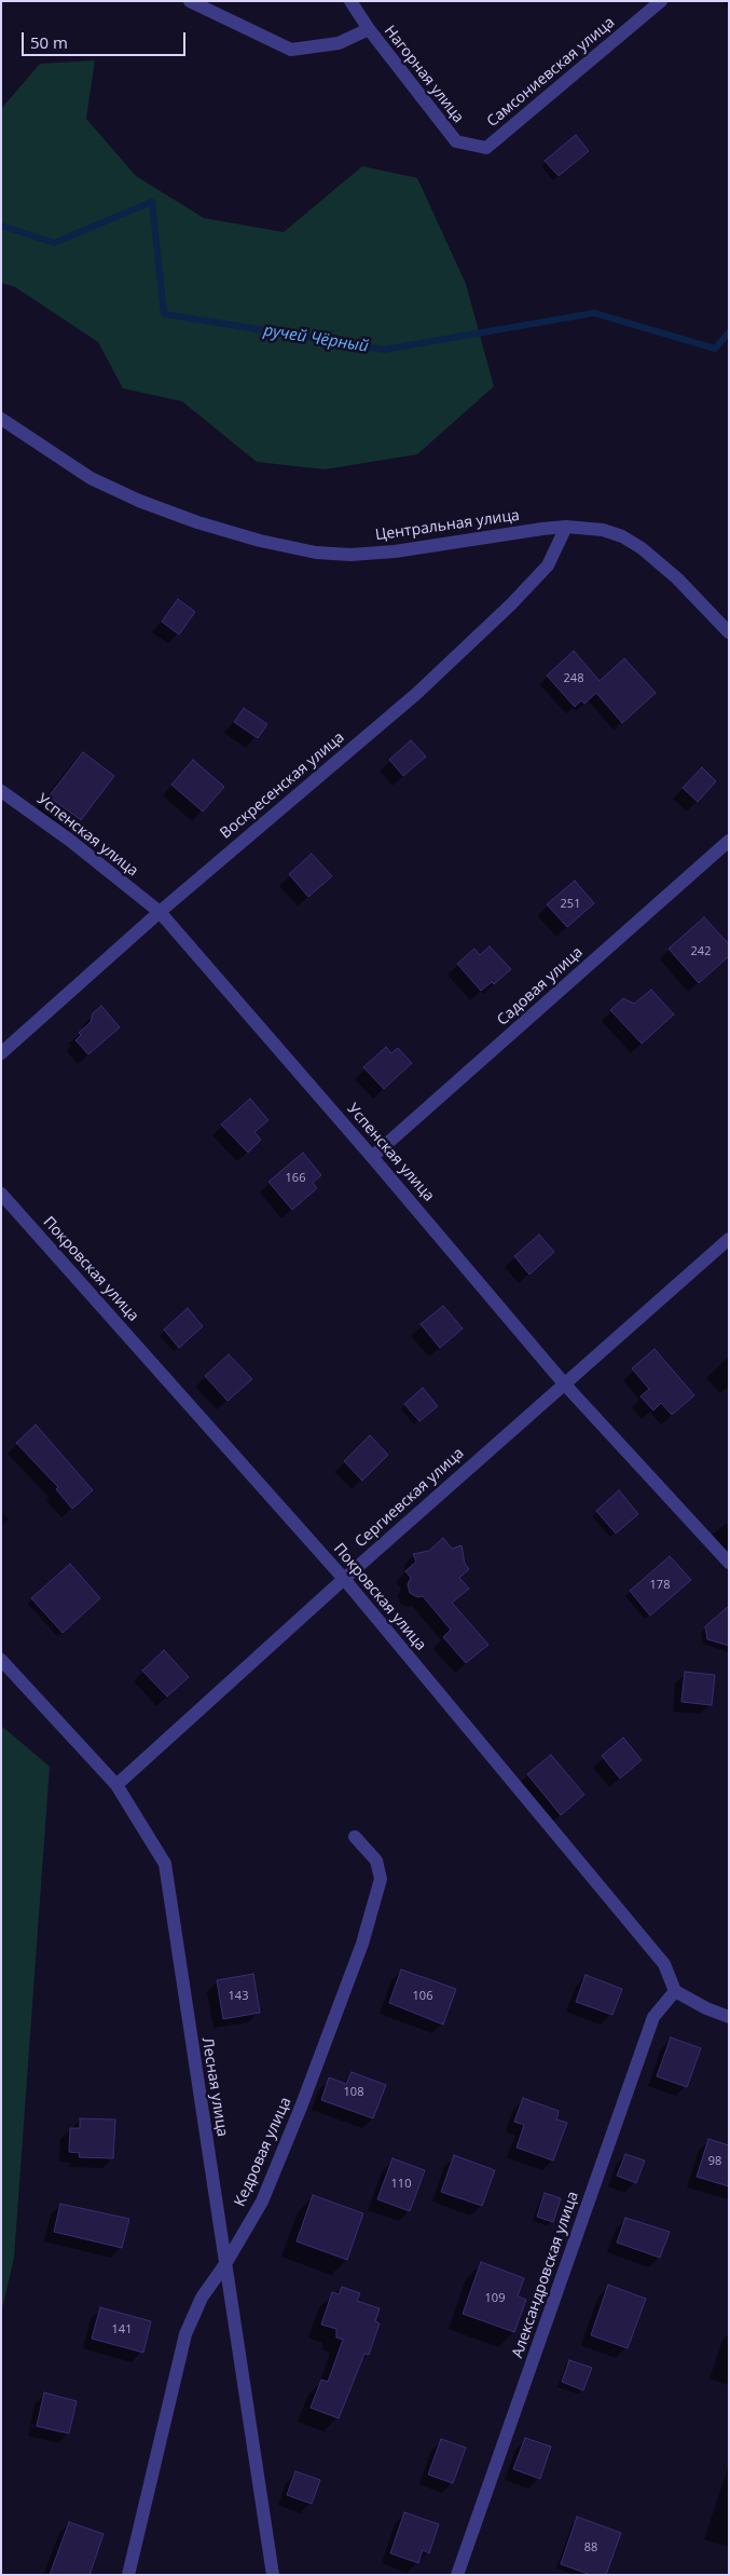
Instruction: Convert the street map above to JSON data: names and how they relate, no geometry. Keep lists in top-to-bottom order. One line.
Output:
{"streets":{"street":["Самсониевская улица","Нагорная улица","Центральная улица","Воскресенская улица","Успенская улица","Садовая улица","Покровская улица","Сергиевская улица","Лесная улица","Кедровая улица","Александровская улица"]},"crossings":[["Самсониевская улица","Нагорная улица"],["Центральная улица","Воскресенская улица"],["Воскресенская улица","Успенская улица"],["Успенская улица","Садовая улица"],["Успенская улица","Сергиевская улица"],["Покровская улица","Сергиевская улица"],["Покровская улица","Александровская улица"],["Сергиевская улица","Лесная улица"],["Лесная улица","Кедровая улица"]],"water":["ручей Чёрный"],"house_numbers":["248","251","242","166","178","143","106","108","98","110","109","141","88"],"scale_bar":"50 m"}
